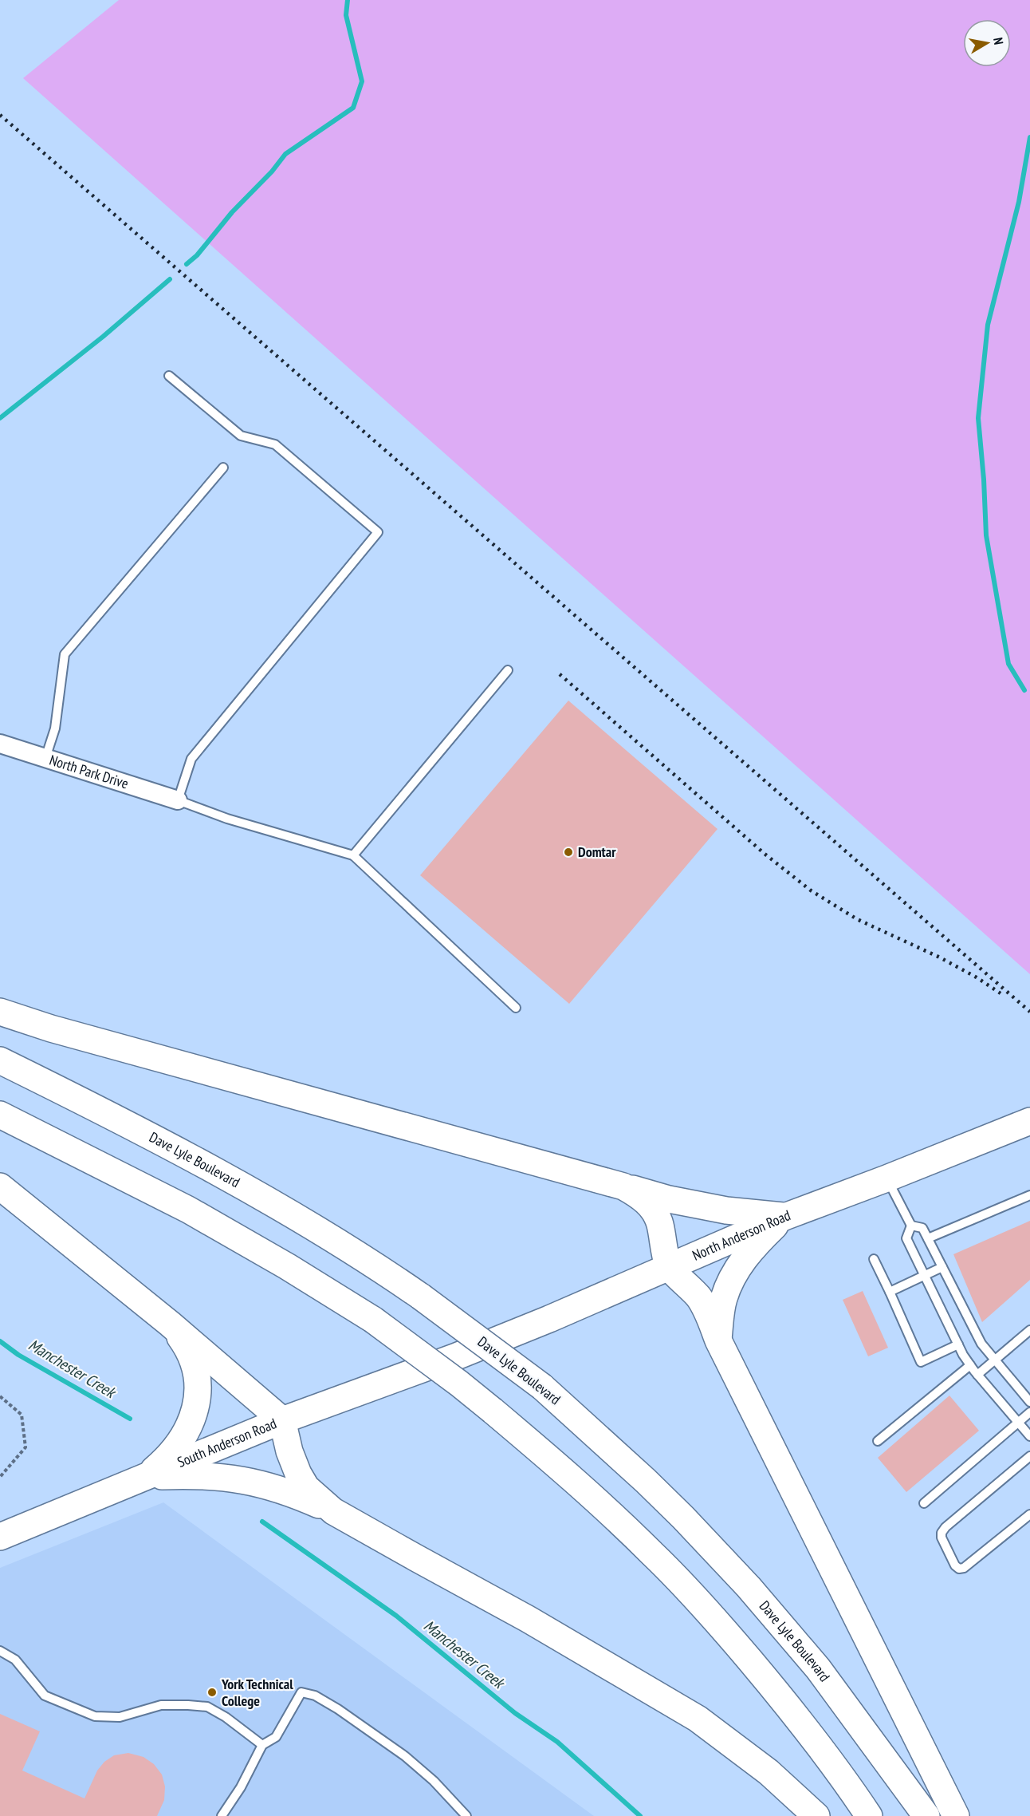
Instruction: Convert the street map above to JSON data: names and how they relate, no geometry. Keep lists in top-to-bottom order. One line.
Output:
{"streets":{"main road":["Dave Lyle Boulevard","North Anderson Road","South Anderson Road"],"street":["North Park Drive"]},"crossings":[["North Anderson Road","South Anderson Road"]],"water":["Manchester Creek"],"places":["Domtar","York Technical College"],"north":"right"}
